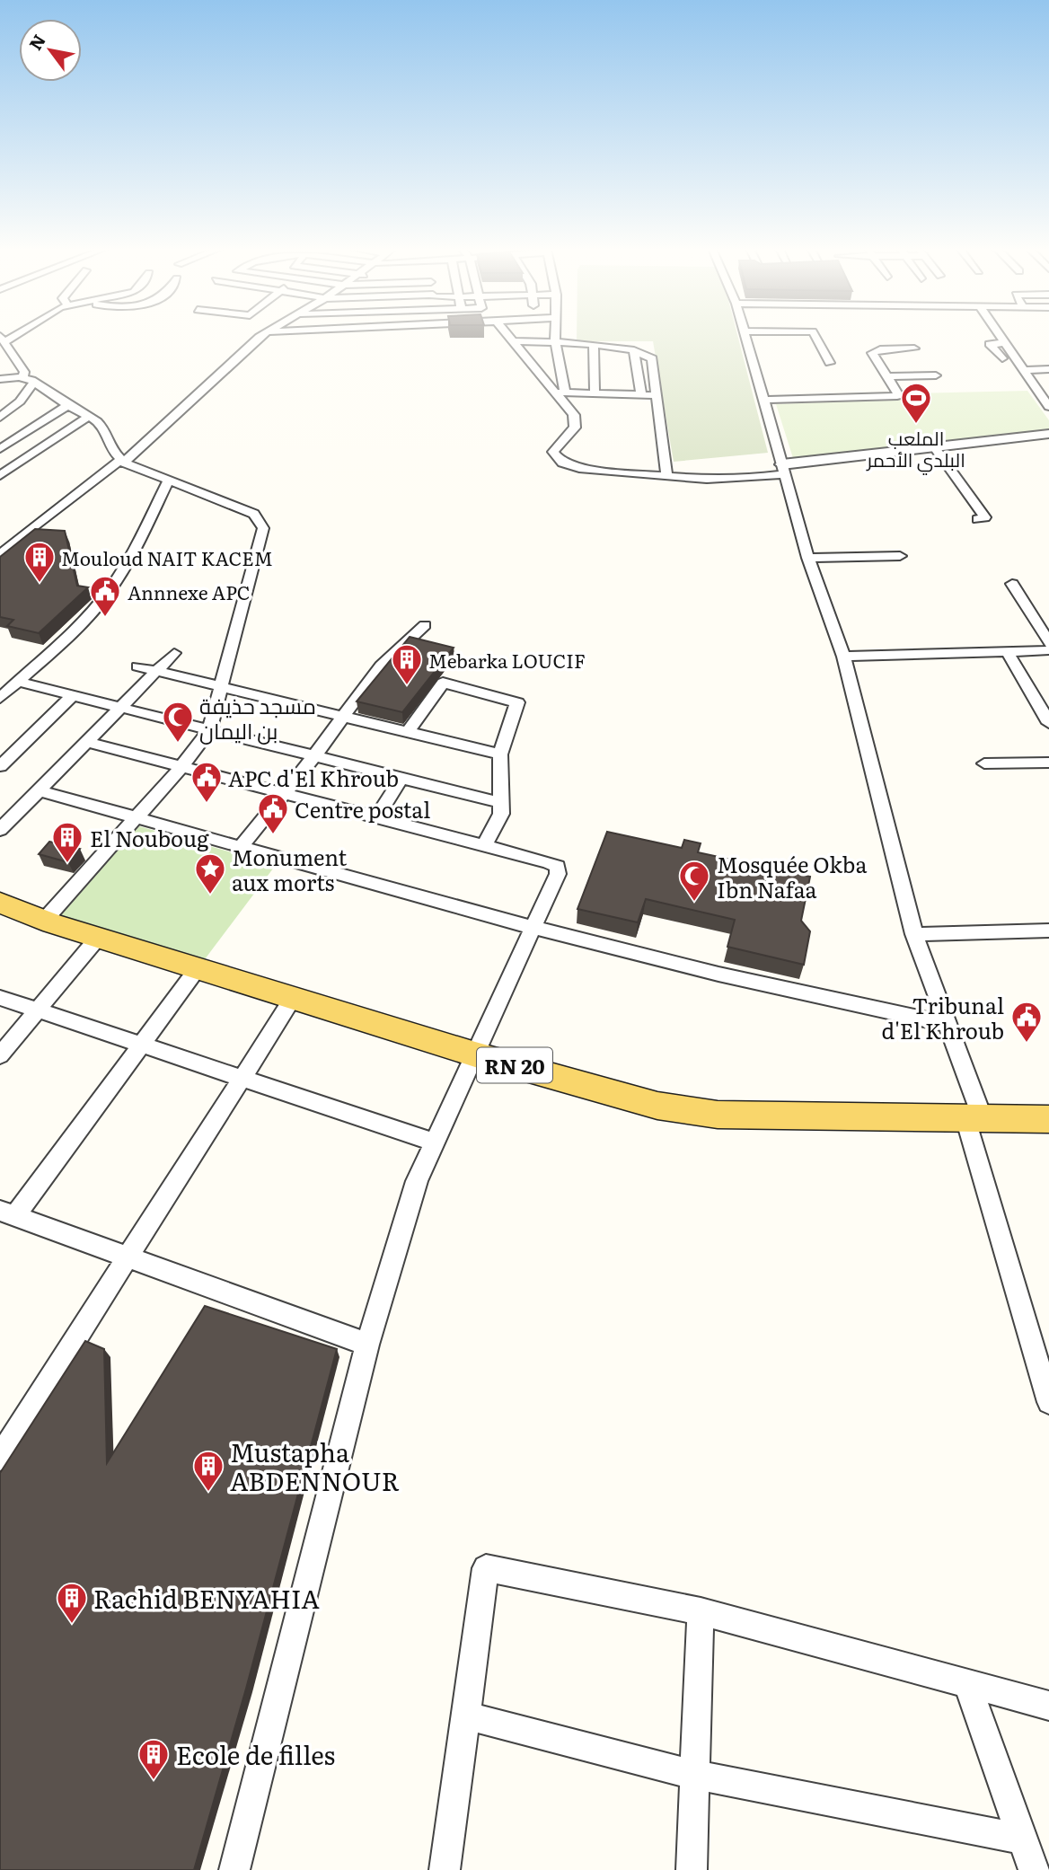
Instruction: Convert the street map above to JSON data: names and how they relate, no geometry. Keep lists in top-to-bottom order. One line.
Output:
{"streets":{"main road":["RN 20"]},"places":{"sports":["الملعب البلدي الأحمر"],"building":["Mouloud NAIT KACEM","Mebarka LOUCIF","El Nouboug","Mustapha ABDENNOUR","Rachid BENYAHIA","Ecole de filles"],"public building":["Annnexe APC","APC d'El Khroub","Centre postal","Tribunal d'El Khroub"],"mosque":["مسجد حذيفة بن اليمان","Mosquée Okba Ibn Nafaa"],"place":["Monument aux morts"]},"north":"top left"}
